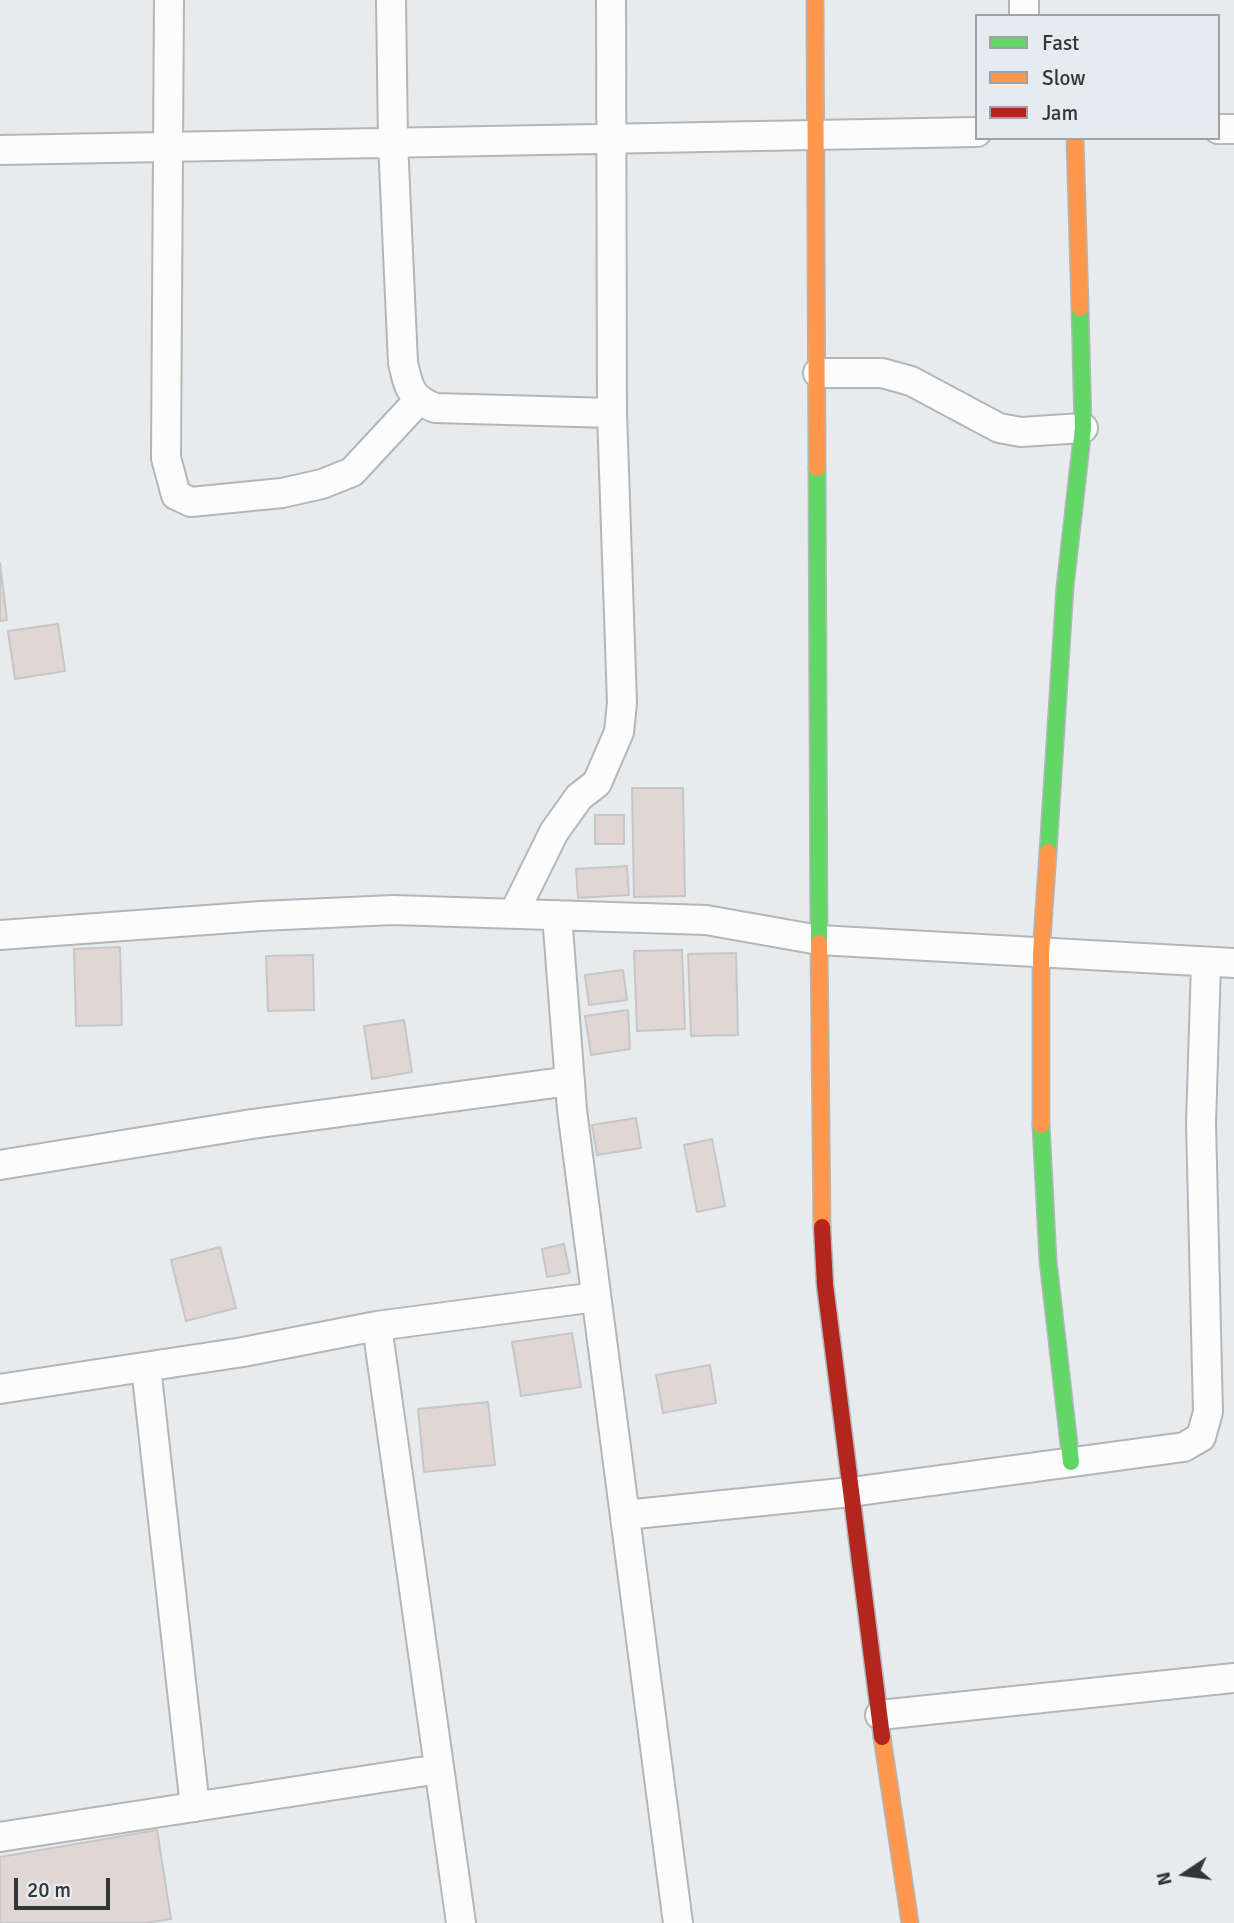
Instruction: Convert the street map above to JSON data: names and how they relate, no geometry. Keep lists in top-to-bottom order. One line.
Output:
{"legend":["Fast","Slow","Jam"],"scale_bar":"20 m","north":"left"}
